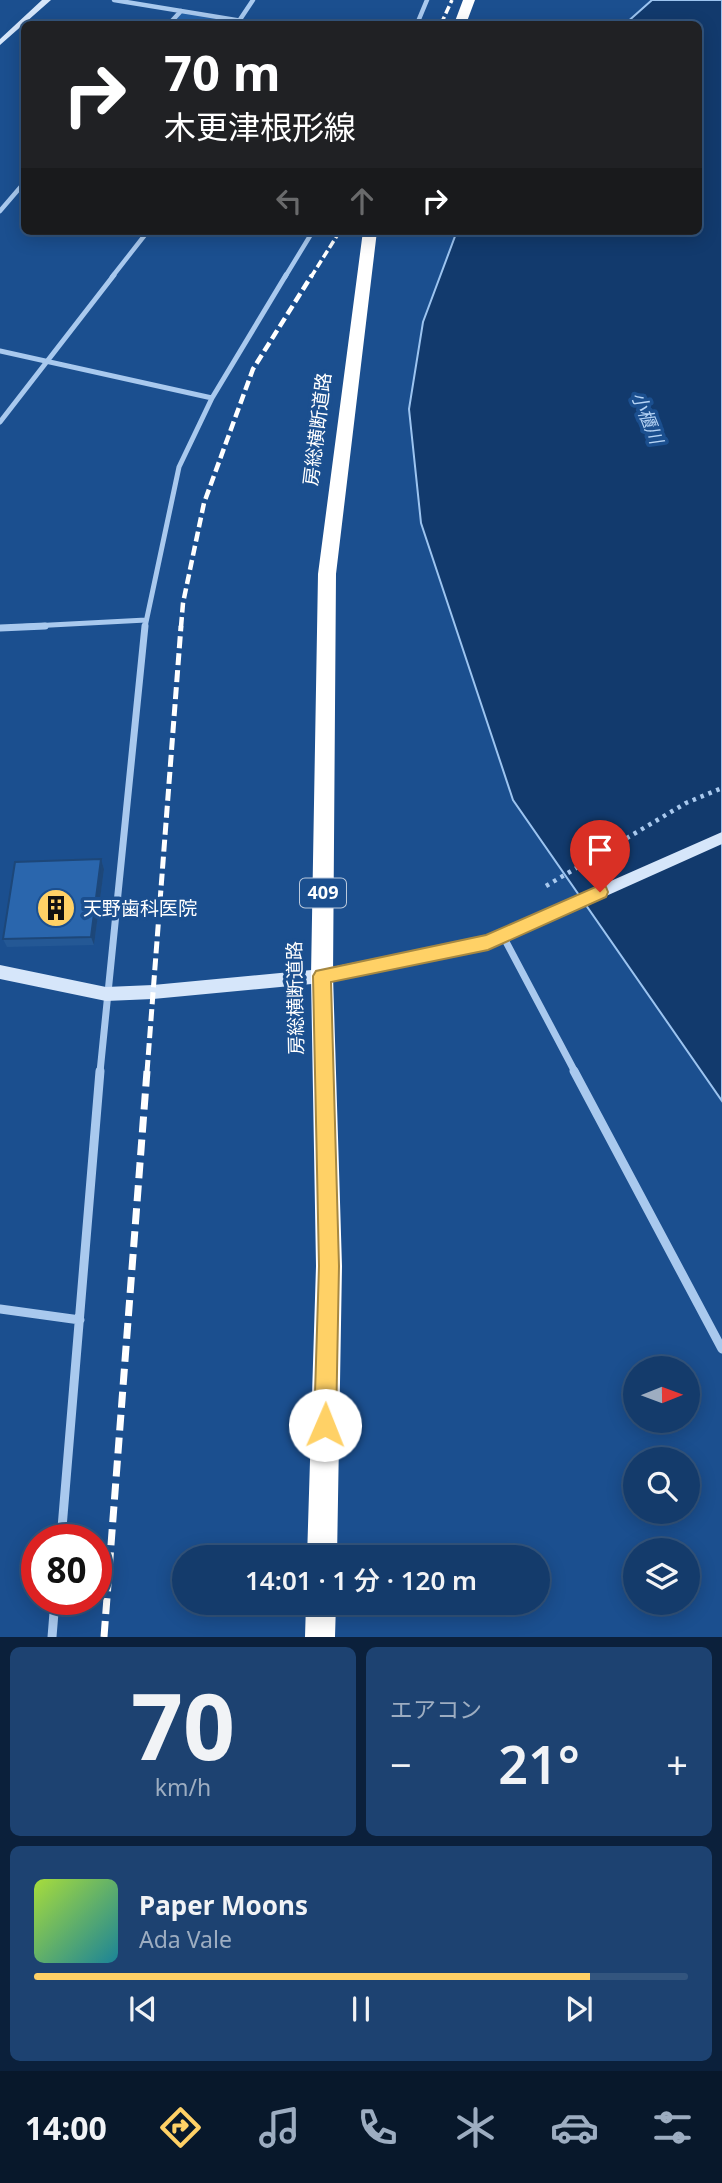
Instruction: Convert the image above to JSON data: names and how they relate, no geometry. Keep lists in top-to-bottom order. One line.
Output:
{"streets":{"highway":["房総横断道路","409"]},"water":["小櫃川"],"places":{"building":["天野歯科医院"]},"north":"right","page":{"turn":["70 m","木更津根形線"],"limit":"80","trip":"14:01 · 1 分 · 120 m","tile":[["70","km/h"],"エアコン"],"heat":["−","21°","+"],"song":["Paper Moons","Ada Vale"],"tabs":"14:00"}}
